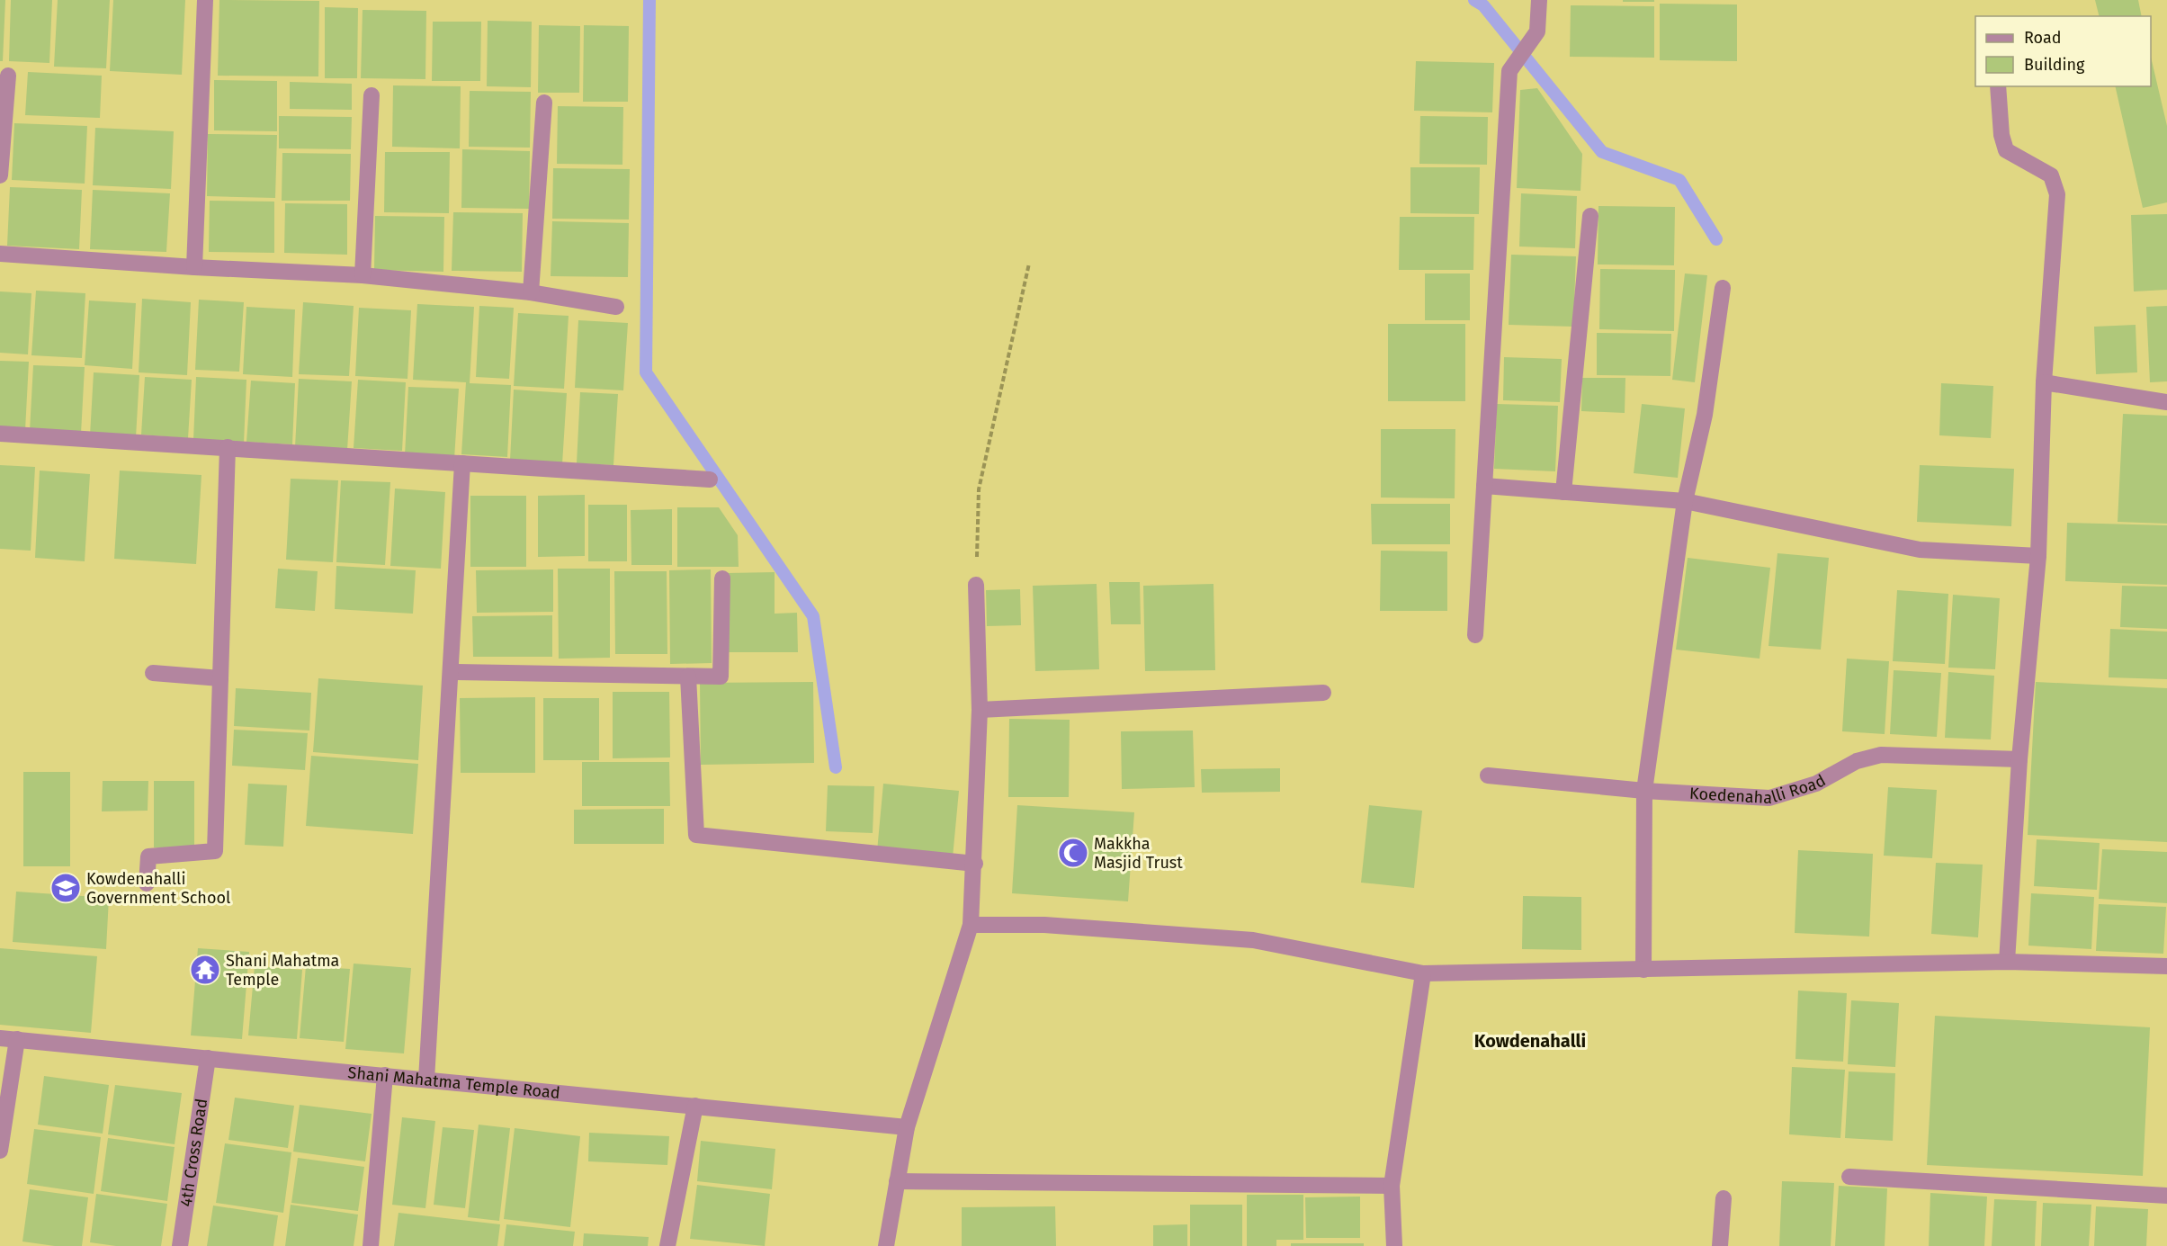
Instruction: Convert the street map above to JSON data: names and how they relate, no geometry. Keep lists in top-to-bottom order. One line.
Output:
{"streets":{"street":["Koedenahalli Road","Shani Mahatma Temple Road","4th Cross Road"]},"crossings":[["Shani Mahatma Temple Road","4th Cross Road"]],"districts":["Kowdenahalli"],"places":{"mosque":["Makkha Masjid Trust"],"school or university":["Kowdenahalli Government School"],"temple":["Shani Mahatma Temple"]},"legend":["Road","Building"]}
